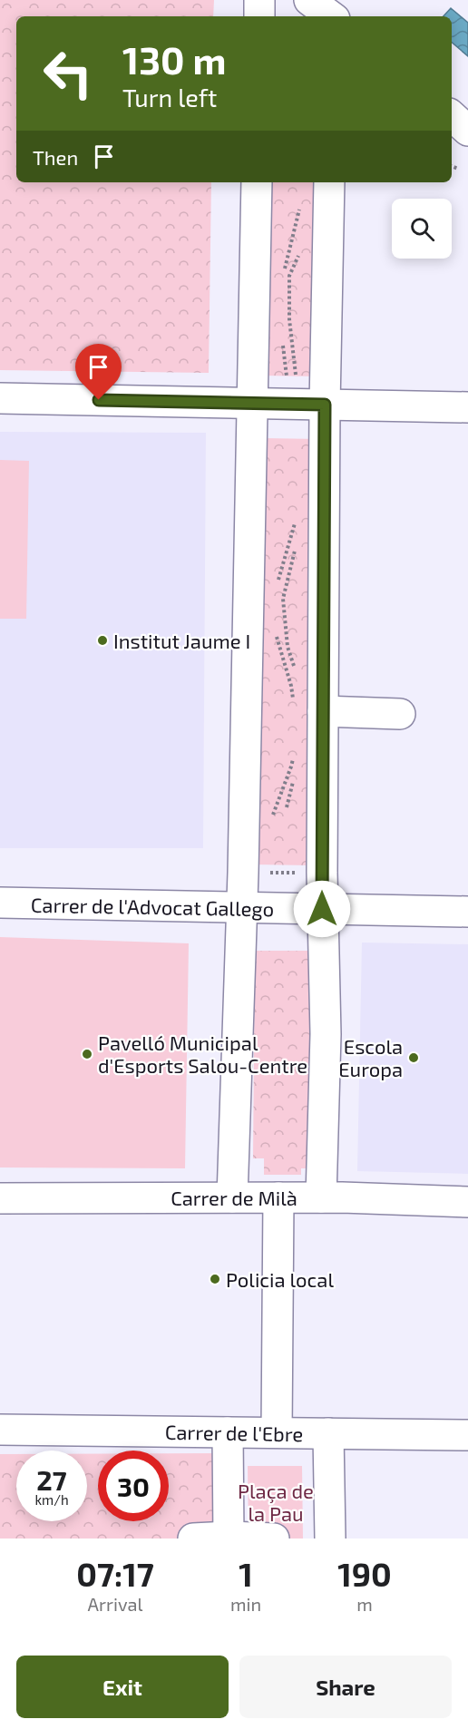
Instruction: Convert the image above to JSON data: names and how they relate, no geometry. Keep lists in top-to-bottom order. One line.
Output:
{"streets":{"street":["Carrer de l'Advocat Gallego","Carrer de Milà","Carrer de l'Ebre"]},"parks":["Plaça de la Pau"],"places":["Institut Jaume I","Pavelló Municipal d'Esports Salou-Centre","Escola Europa","Policia local"],"page":{"turn":["130 m","Turn left"],"then":"Then","speed":"27 km/h","limit":"30","eta":["07:17","Arrival","1","min","190","m"],"buttons":["Exit","Share"]}}
